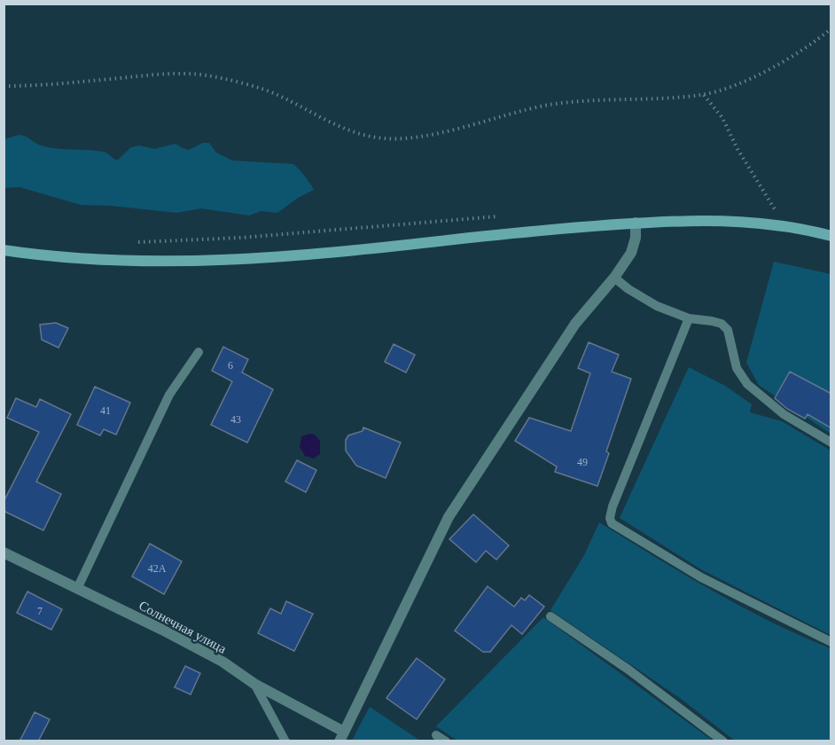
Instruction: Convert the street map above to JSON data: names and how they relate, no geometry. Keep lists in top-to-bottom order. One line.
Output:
{"streets":{"street":["Солнечная улица"]},"house_numbers":["6","41","43","49","42А","7"]}
